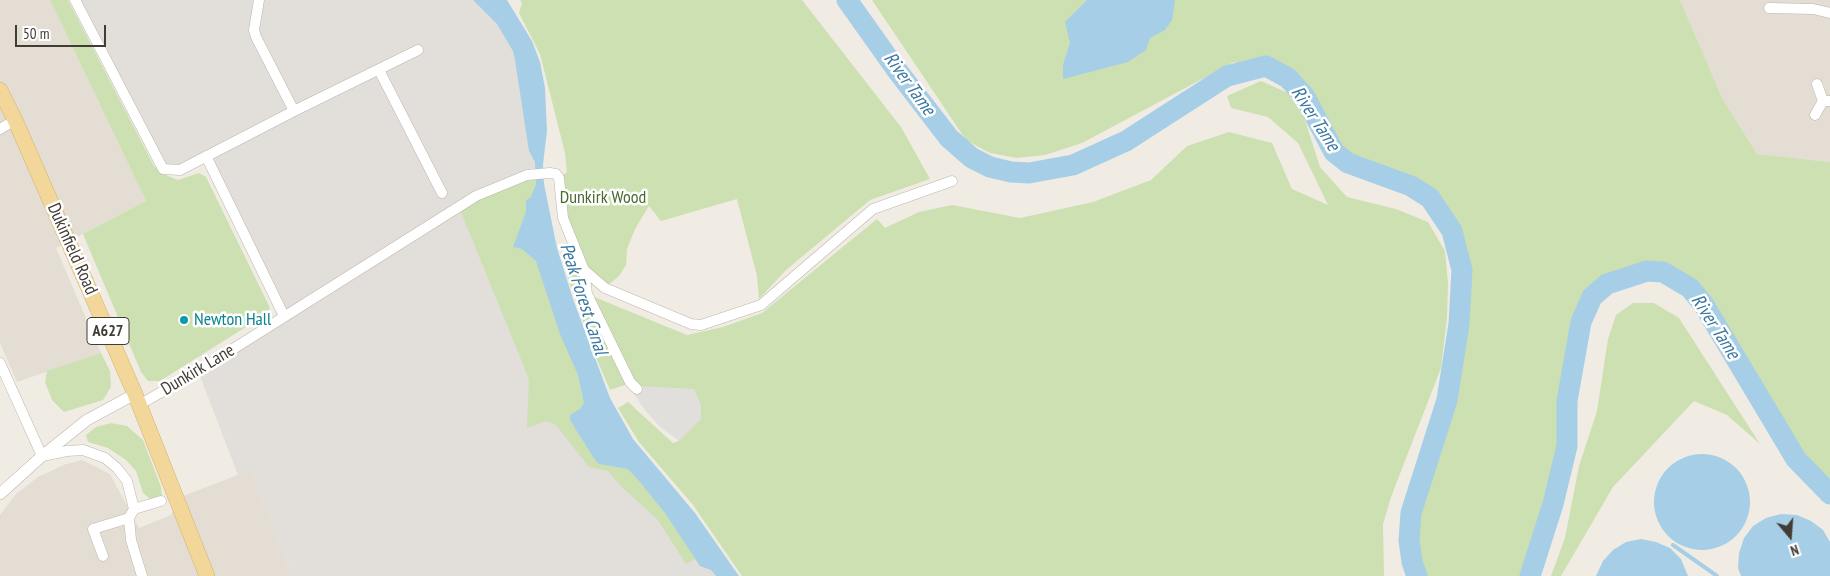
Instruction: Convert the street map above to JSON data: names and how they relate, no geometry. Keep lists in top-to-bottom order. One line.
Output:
{"streets":{"main road":["Dukinfield Road","A627"],"street":["Dunkirk Lane"]},"crossings":[["Dukinfield Road","Dunkirk Lane"]],"water":["River Tame","Peak Forest Canal"],"parks":["Dunkirk Wood"],"places":["Newton Hall"],"scale_bar":"50 m","north":"bottom"}
